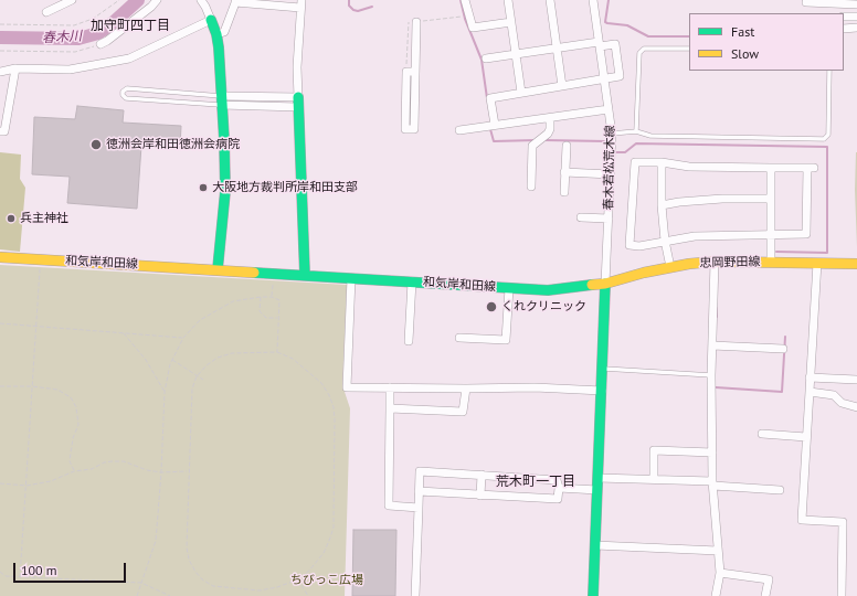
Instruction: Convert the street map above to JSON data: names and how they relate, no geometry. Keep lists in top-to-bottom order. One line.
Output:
{"streets":{"main road":["和気岸和田線","忠岡野田線"],"street":["春木若松荒木線"]},"crossings":[["春木若松荒木線","和気岸和田線"],["春木若松荒木線","忠岡野田線"],["和気岸和田線","忠岡野田線"]],"districts":["加守町四丁目","荒木町一丁目"],"water":["春木川"],"parks":["ちびっこ広場"],"places":["徳洲会岸和田徳洲会病院","大阪地方裁判所岸和田支部","兵主神社","くれクリニック"],"legend":["Fast","Slow"],"scale_bar":"100 m"}
